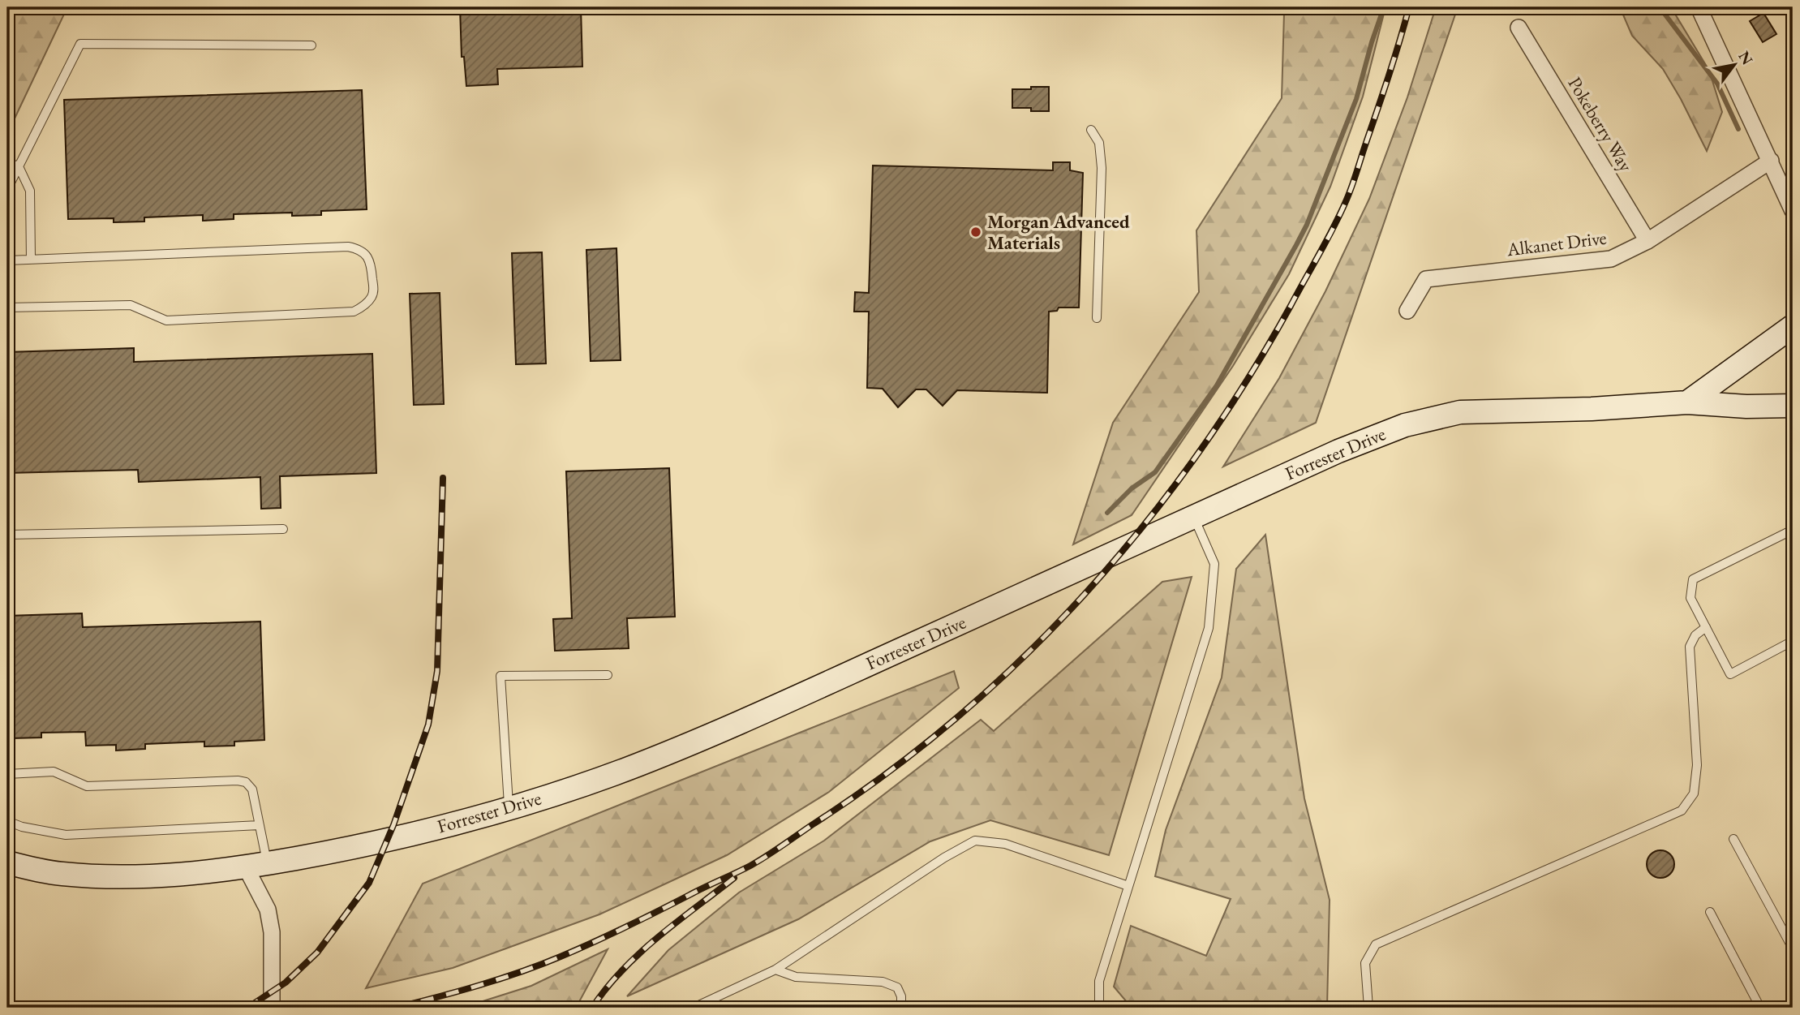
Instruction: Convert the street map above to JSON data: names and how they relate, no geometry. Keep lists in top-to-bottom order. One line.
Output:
{"streets":{"street":["Pokeberry Way","Alkanet Drive","Forrester Drive"]},"crossings":[["Pokeberry Way","Alkanet Drive"]],"places":["Morgan Advanced Materials"],"north":"top right"}
